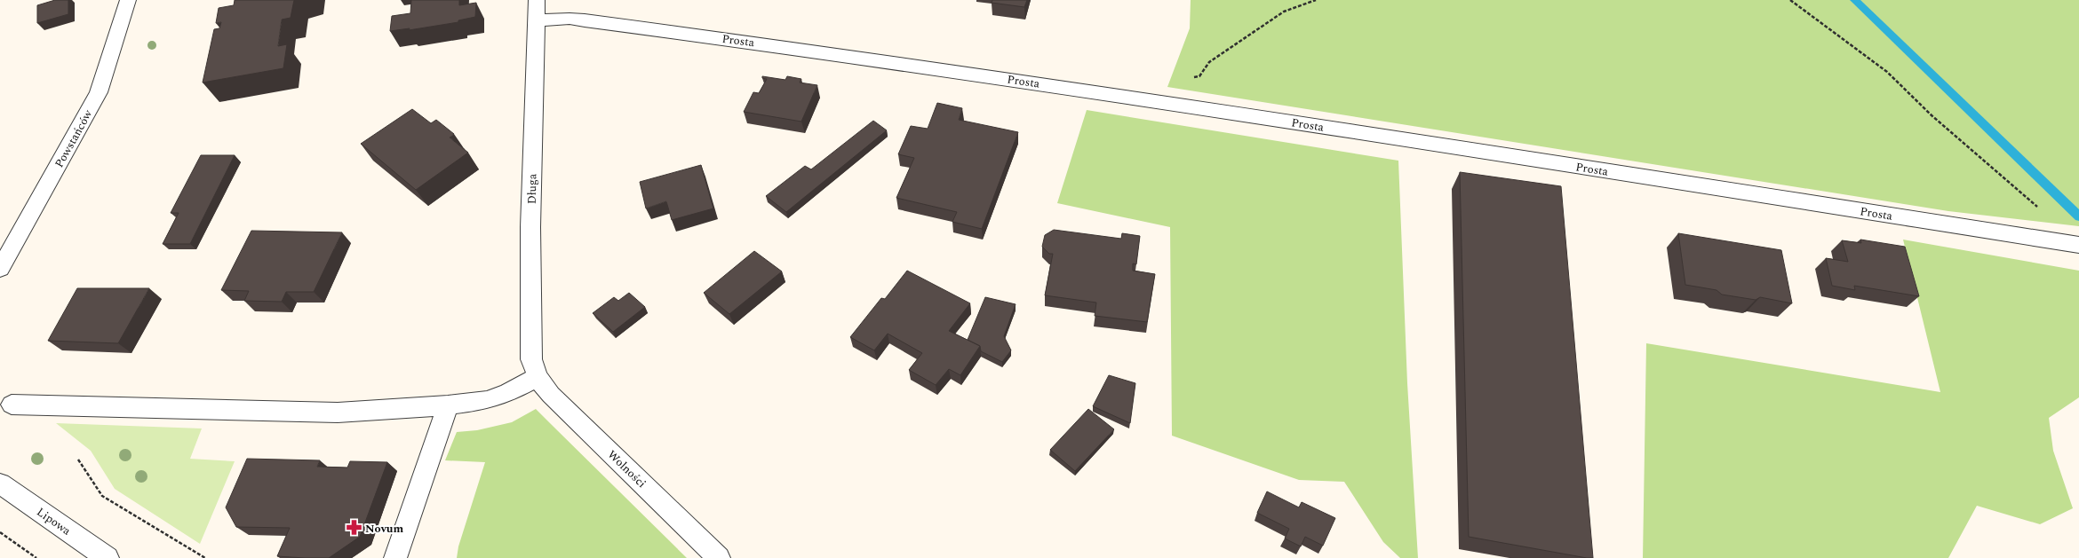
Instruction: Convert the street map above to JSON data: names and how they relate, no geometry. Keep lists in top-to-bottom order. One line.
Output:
{"streets":{"street":["Prosta","Powstańców","Długa","Wolności","Lipowa"]},"crossings":[["Prosta","Długa"],["Długa","Wolności"]],"places":{"pharmacy":["Novum"]}}
